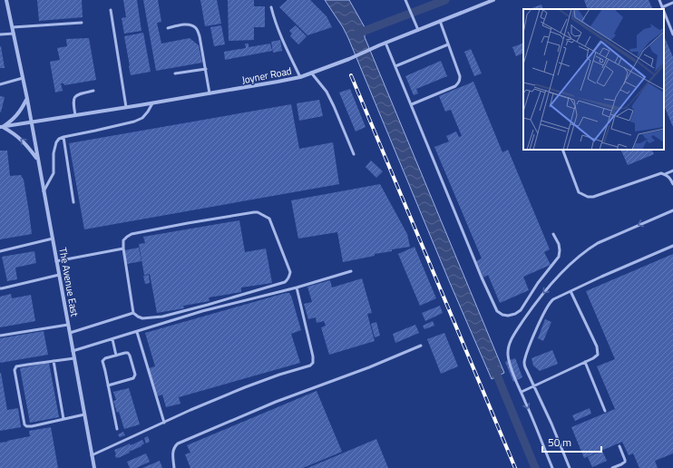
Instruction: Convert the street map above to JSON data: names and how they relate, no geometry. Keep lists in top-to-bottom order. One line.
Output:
{"streets":{"street":["Joyner Road","The Avenue East"]},"crossings":[["Joyner Road","The Avenue East"]],"scale_bar":"50 m"}
